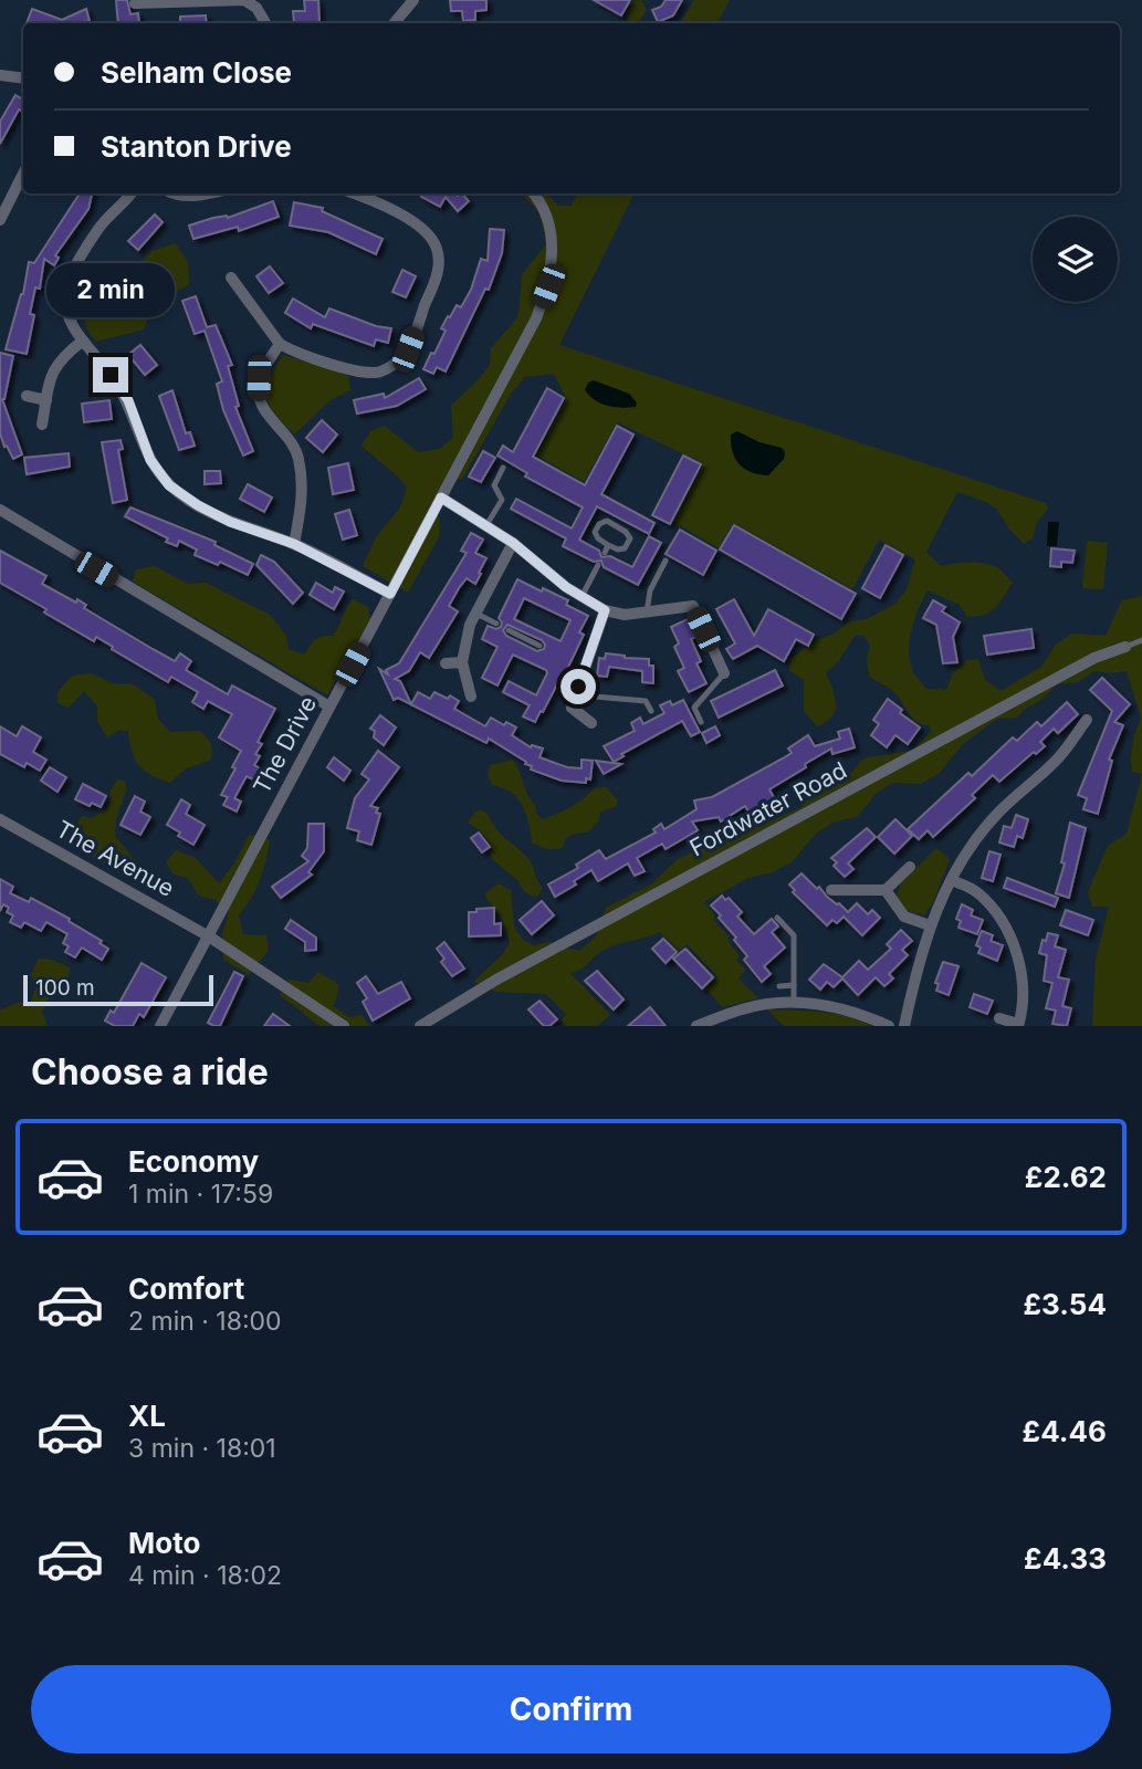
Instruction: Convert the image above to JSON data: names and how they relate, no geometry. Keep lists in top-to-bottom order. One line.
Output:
{"streets":{"street":["The Drive","Fordwater Road","The Avenue"]},"crossings":[["The Drive","The Avenue"]],"scale_bar":"100 m","page":{"banner":["Selham Close","Stanton Drive"],"bubble":"2 min","scale":"100 m","heading":"Choose a ride","list":[{"name":"Economy","note":"1 min · 17:59","value":"£2.62"},{"name":"Comfort","note":"2 min · 18:00","value":"£3.54"},{"name":"XL","note":"3 min · 18:01","value":"£4.46"},{"name":"Moto","note":"4 min · 18:02","value":"£4.33"}],"buttons":"Confirm"}}
